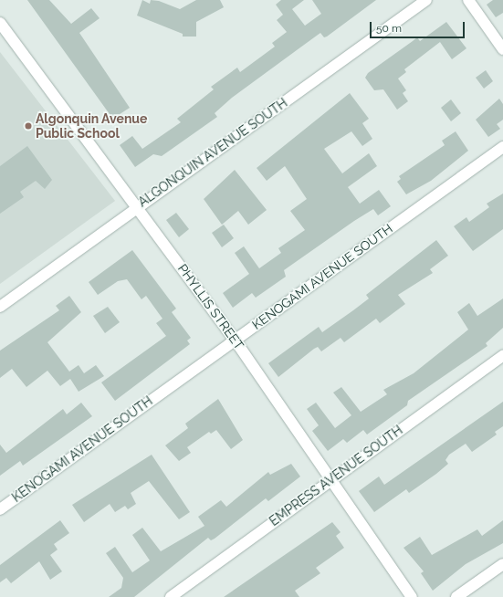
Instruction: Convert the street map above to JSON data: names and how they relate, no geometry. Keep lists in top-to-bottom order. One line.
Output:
{"streets":{"street":["ALGONQUIN AVENUE SOUTH","KENOGAMI AVENUE SOUTH","PHYLLIS STREET","EMPRESS AVENUE SOUTH"]},"crossings":[["ALGONQUIN AVENUE SOUTH","PHYLLIS STREET"],["KENOGAMI AVENUE SOUTH","PHYLLIS STREET"],["PHYLLIS STREET","EMPRESS AVENUE SOUTH"]],"places":["Algonquin Avenue Public School"],"scale_bar":"50 m"}
